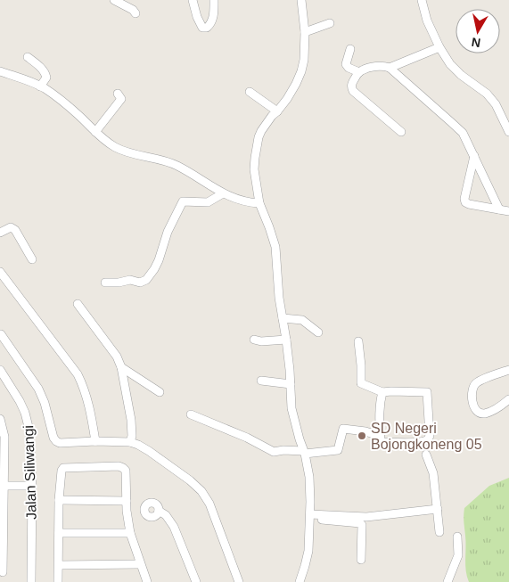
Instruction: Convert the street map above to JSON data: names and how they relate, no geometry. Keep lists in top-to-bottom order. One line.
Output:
{"streets":{"street":["Jalan Siliwangi"]},"places":["SD Negeri Bojongkoneng 05"],"north":"bottom"}
